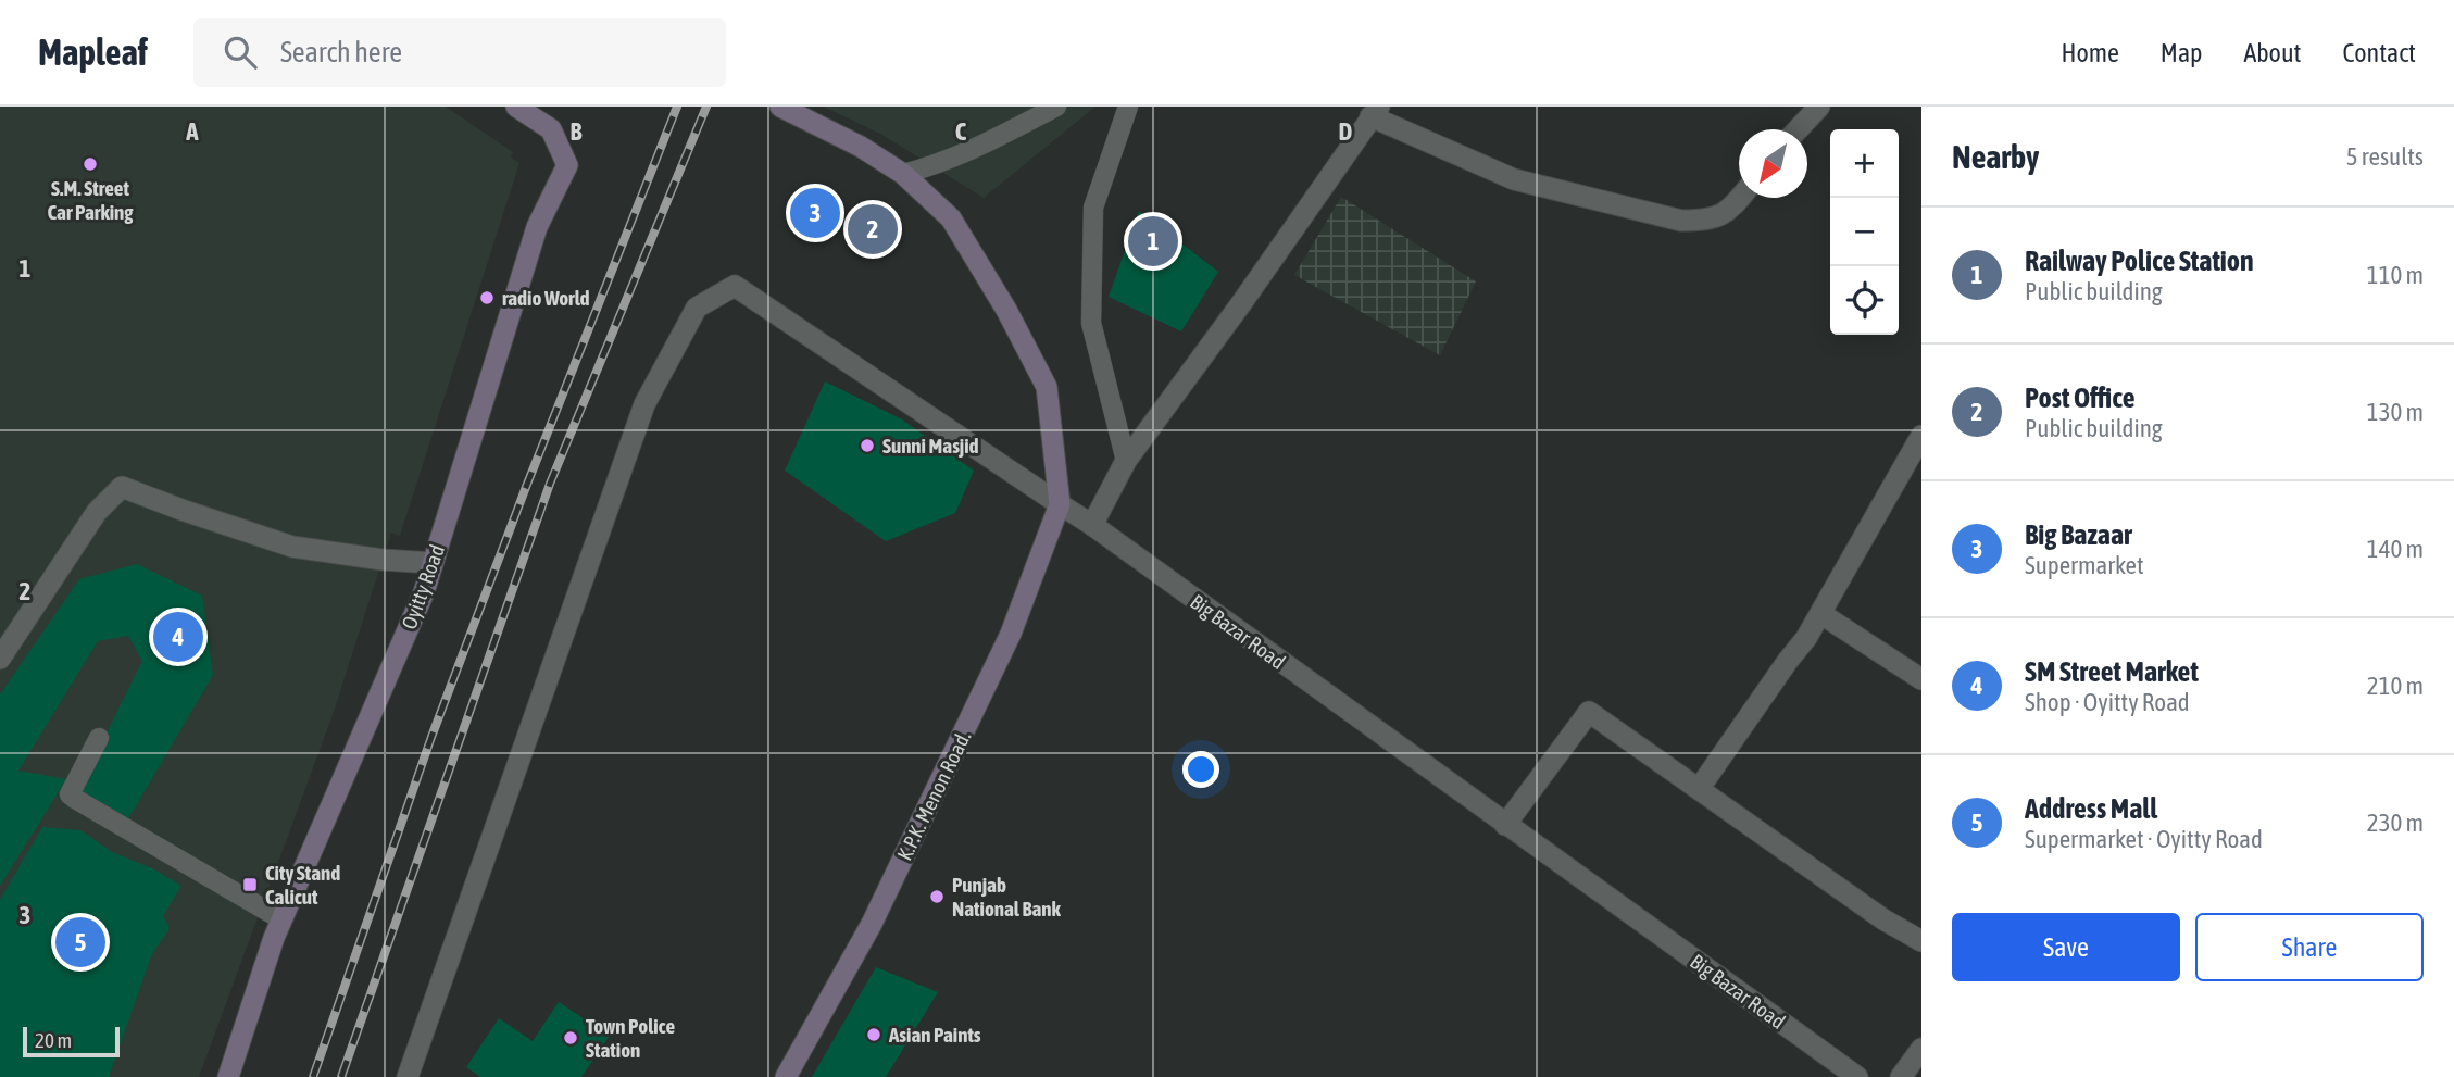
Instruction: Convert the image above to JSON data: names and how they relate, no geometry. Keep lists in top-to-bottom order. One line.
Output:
{"streets":{"main road":["Oyitty Road","K.P.K. Menon Road."],"street":["Big Bazar Road"]},"crossings":[["Big Bazar Road","K.P.K. Menon Road."]],"places":{"other":["S.M. Street Car Parking","radio World","Sunni Masjid","Punjab National Bank","Asian Paints","Town Police Station"],"transit":["City Stand Calicut"]},"scale_bar":"20 m","north":"bottom left","page":{"header":"Mapleaf","search":"Search here","nav":["Home","Map","About","Contact"],"heading":["Nearby","5 results"],"map_buttons":["+","−"],"pins":["3","2","1","4","5"],"list":[{"mark":"1","name":"Railway Police Station","note":"Public building","value":"110 m"},{"mark":"2","name":"Post Office","note":"Public building","value":"130 m"},{"mark":"3","name":"Big Bazaar","note":"Supermarket","value":"140 m"},{"mark":"4","name":"SM Street Market","note":"Shop · Oyitty Road","value":"210 m"},{"mark":"5","name":"Address Mall","note":"Supermarket · Oyitty Road","value":"230 m"}],"buttons":["Save","Share"],"scale":"20 m"},"grid":{"columns":["A","B","C","D"],"rows":["1","2","3"]}}
